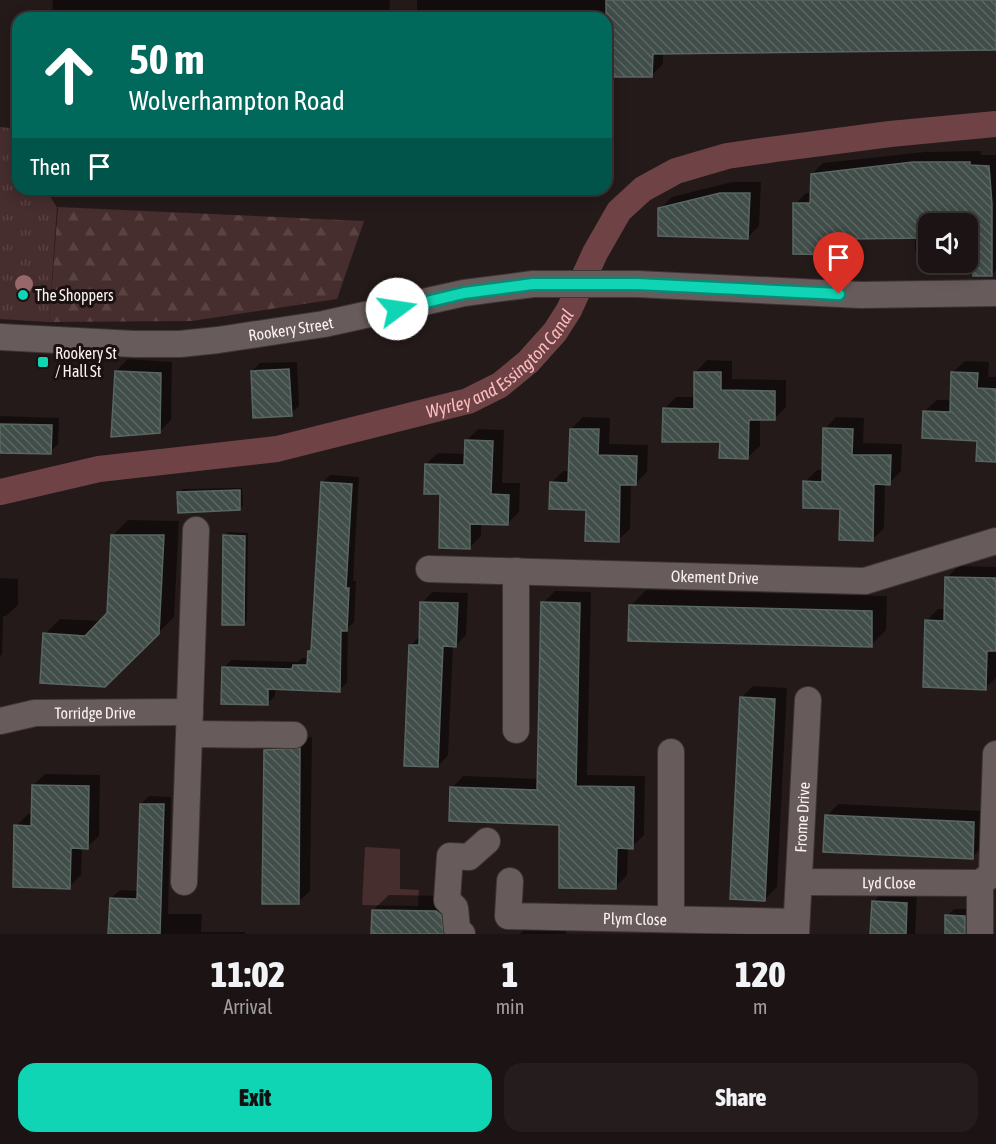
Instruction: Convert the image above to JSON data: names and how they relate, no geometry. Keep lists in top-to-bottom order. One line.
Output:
{"streets":{"street":["Rookery Street","Okement Drive","Torridge Drive","Frome Drive","Lyd Close","Plym Close"]},"crossings":[["Frome Drive","Lyd Close"],["Frome Drive","Plym Close"]],"water":["Wyrley and Essington Canal"],"places":{"other":["The Shoppers"],"transit":["Rookery St / Hall St"]},"page":{"turn":["50 m","Wolverhampton Road"],"then":"Then","eta":["11:02","Arrival","1","min","120","m"],"buttons":["Exit","Share"]}}
